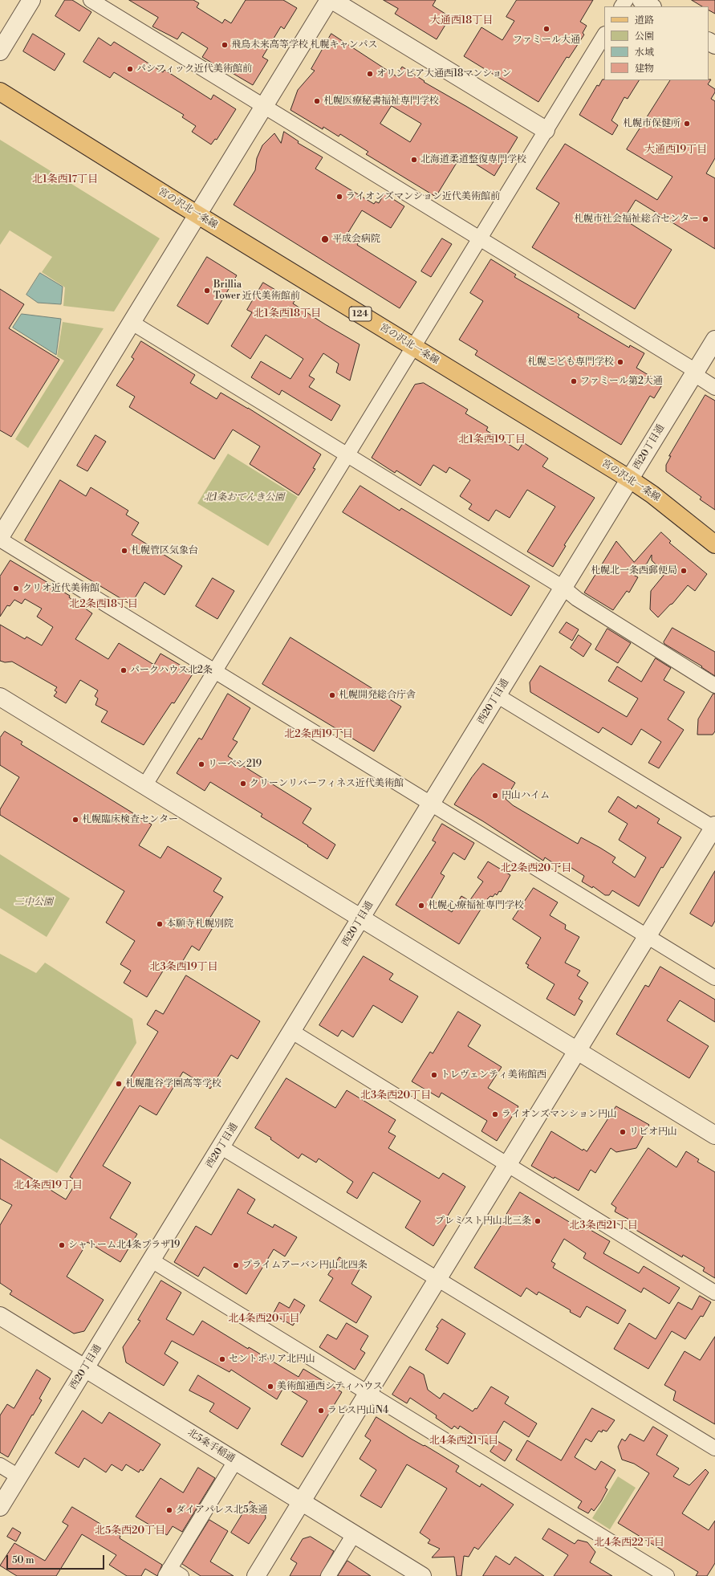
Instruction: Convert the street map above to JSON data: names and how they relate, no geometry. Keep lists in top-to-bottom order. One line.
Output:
{"streets":{"main road":["宮の沢北一条線","124"],"street":["西20丁目通","北5条手稲通"]},"crossings":[["宮の沢北一条線","西20丁目通"],["西20丁目通","北5条手稲通"]],"districts":["大通西18丁目","大通西19丁目","北1条西17丁目","北1条西18丁目","北1条西19丁目","北2条西18丁目","北2条西19丁目","北2条西20丁目","北3条西19丁目","北3条西20丁目","北4条西19丁目","北3条西21丁目","北4条西20丁目","北4条西21丁目","北5条西20丁目","北4条西22丁目"],"parks":["北1条おてんき公園","二中公園"],"places":["ファミール大通","飛鳥未来高等学校 札幌キャンパス","パシフィック近代美術館前","オリンピア大通西18マンション","札幌医療秘書福祉専門学校","札幌市保健所","北海道柔道整復専門学校","ライオンズマンション近代美術館前","札幌市社会福祉総合センター","平成会病院","Brillia Tower 近代美術館前","札幌こども専門学校","ファミール第2大通","札幌管区気象台","札幌北一条西郵便局","クリオ近代美術館","パークハウス北2条","札幌開発総合庁舎","リーベン219","クリーンリバーフィネス近代美術館","円山ハイム","札幌臨床検査センター","札幌心療福祉専門学校","本願寺札幌別院","トレヴェンティ美術館西","札幌龍谷学園高等学校","ライオンズマンション円山","リビオ円山","プレミスト円山北三条","シャトーム北4条プラザ19","プライムアーバン円山北四条","セントポリア北円山","美術館通西シティハウス","ラピス円山N4","ダイアパレス北5条通"],"legend":["道路","公園","水域","建物"],"scale_bar":"50 m"}
